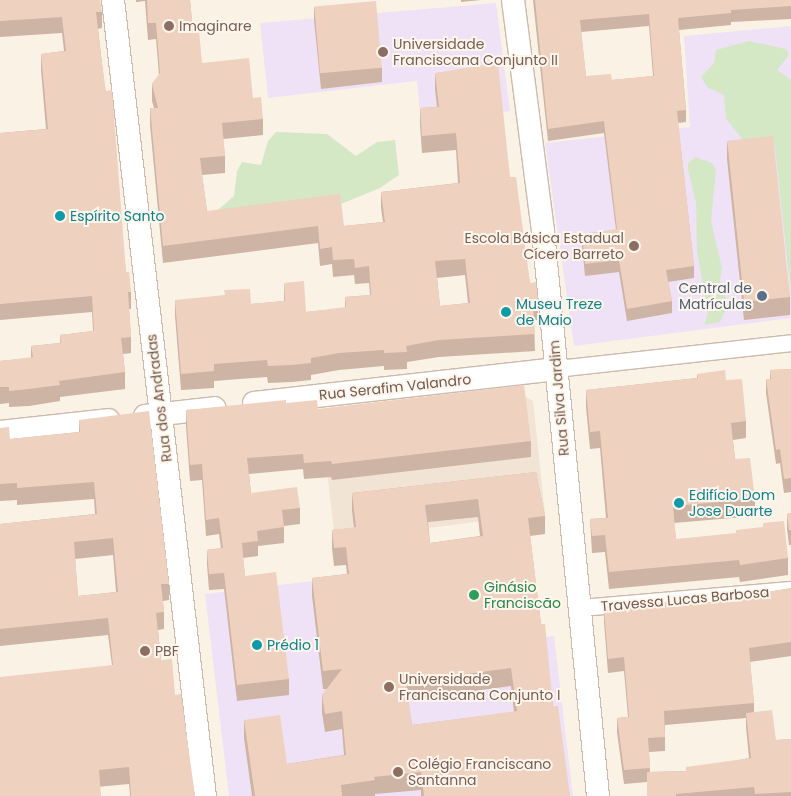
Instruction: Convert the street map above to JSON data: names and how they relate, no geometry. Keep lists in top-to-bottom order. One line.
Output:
{"streets":{"street":["Rua Serafim Valandro","Rua dos Andradas","Rua Silva Jardim","Travessa Lucas Barbosa"]},"crossings":[["Rua Serafim Valandro","Rua dos Andradas"],["Rua Serafim Valandro","Rua Silva Jardim"],["Rua Silva Jardim","Travessa Lucas Barbosa"]],"places":["Imaginare","Universidade Franciscana Conjunto II","Espírito Santo","Escola Básica Estadual Cícero Barreto","Central de Matrículas","Museu Treze de Maio","Edifício Dom Jose Duarte","Ginásio Franciscão","Prédio 1","PBF","Universidade Franciscana Conjunto I","Colégio Franciscano Santanna"]}
